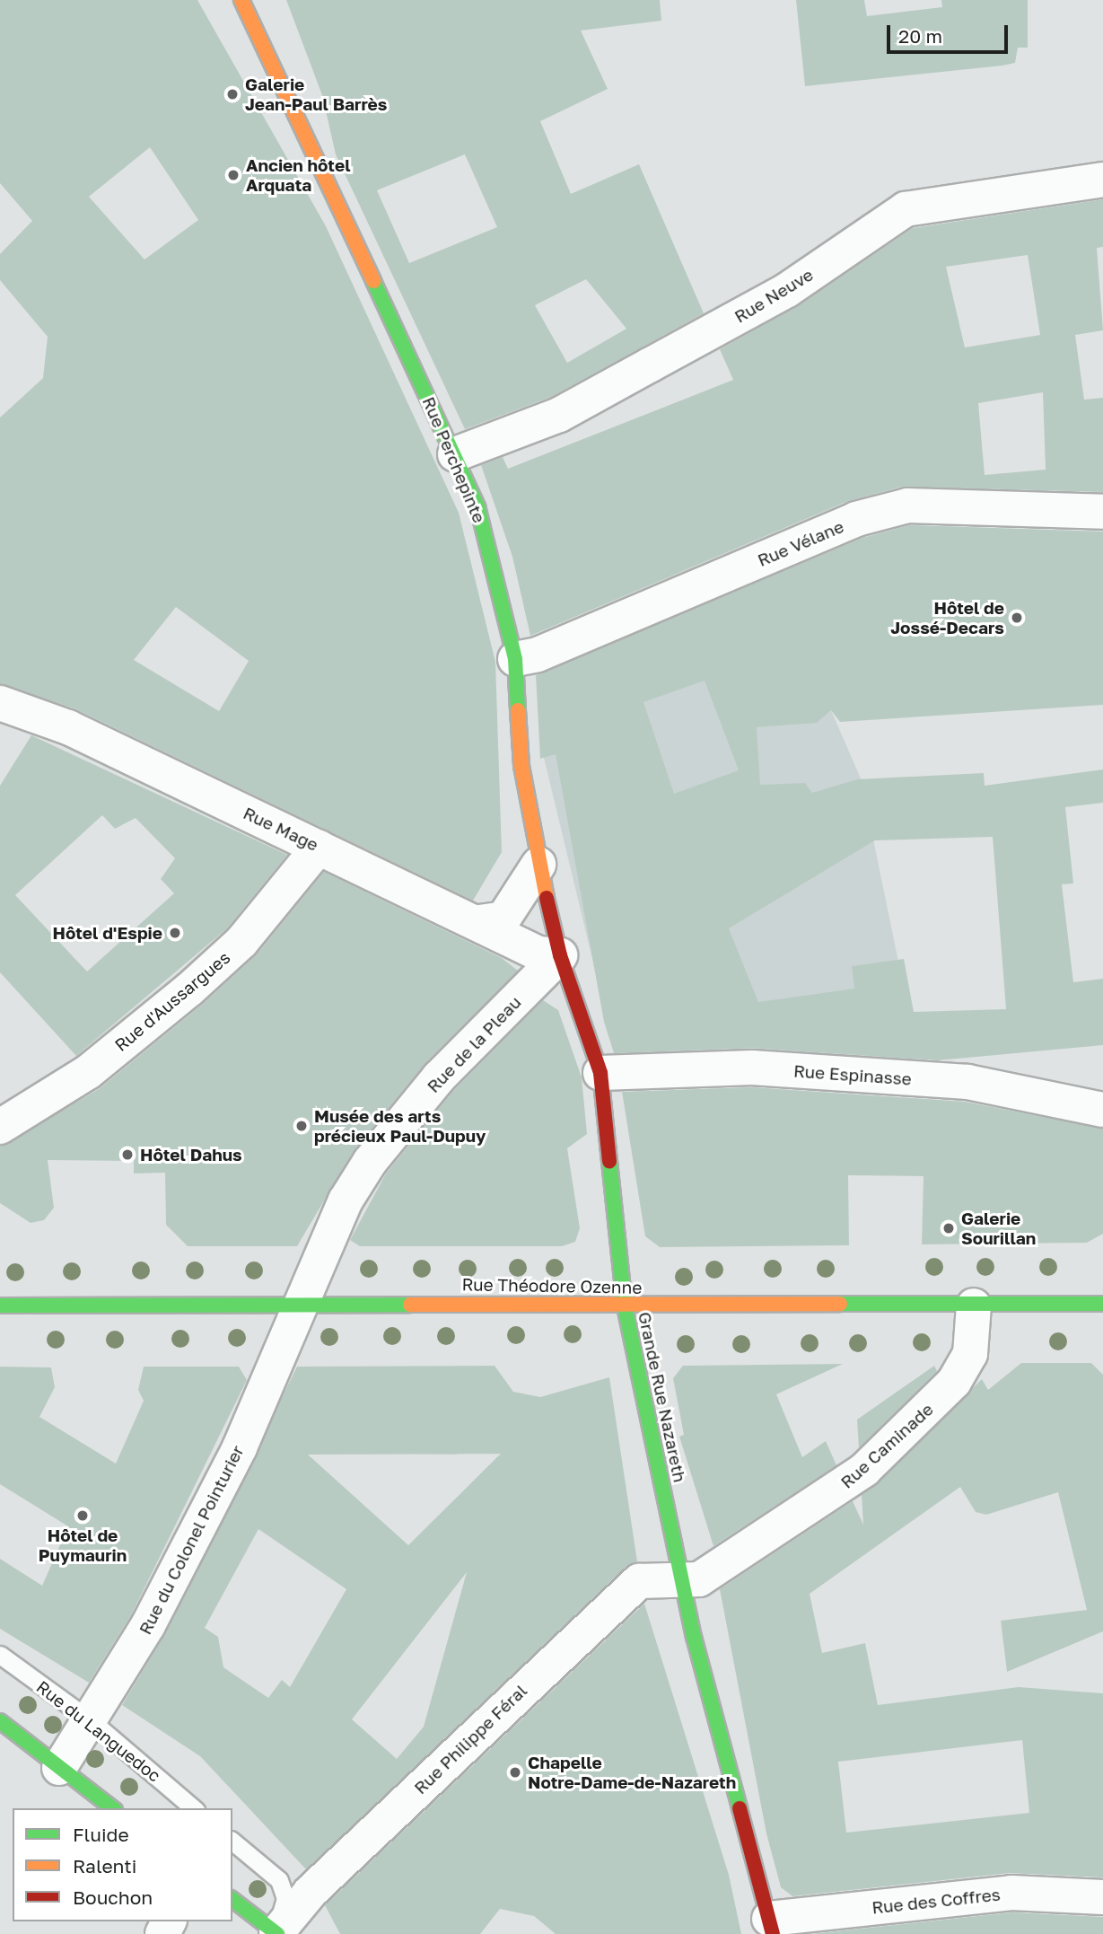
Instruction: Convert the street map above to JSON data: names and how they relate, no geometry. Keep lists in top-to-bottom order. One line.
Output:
{"streets":{"street":["Rue Neuve","Rue Perchepinte","Rue Vélane","Rue Mage","Rue d'Aussargues","Rue de la Pleau","Rue Espinasse","Rue Théodore Ozenne","Grande Rue Nazareth","Rue Caminade","Rue du Colonel Pointurier","Rue Philippe Féral","Rue des Coffres"],"lane":["Rue du Languedoc"]},"crossings":[["Rue Neuve","Rue Perchepinte"],["Rue Perchepinte","Rue Vélane"],["Rue Perchepinte","Grande Rue Nazareth"],["Rue Mage","Rue d'Aussargues"],["Rue Mage","Rue de la Pleau"],["Rue Mage","Grande Rue Nazareth"],["Rue de la Pleau","Rue Théodore Ozenne"],["Rue de la Pleau","Grande Rue Nazareth"],["Rue de la Pleau","Rue du Colonel Pointurier"],["Rue Espinasse","Grande Rue Nazareth"],["Rue Théodore Ozenne","Grande Rue Nazareth"],["Rue Théodore Ozenne","Rue Caminade"],["Rue Théodore Ozenne","Rue du Colonel Pointurier"],["Grande Rue Nazareth","Rue Caminade"],["Grande Rue Nazareth","Rue Philippe Féral"],["Grande Rue Nazareth","Rue des Coffres"],["Rue Caminade","Rue Philippe Féral"],["Rue du Colonel Pointurier","Rue du Languedoc"]],"places":["Galerie Jean-Paul Barrès","Ancien hôtel Arquata","Hôtel de Jossé-Decars","Hôtel d'Espie","Musée des arts précieux Paul-Dupuy","Hôtel Dahus","Galerie Sourillan","Hôtel de Puymaurin","Chapelle Notre-Dame-de-Nazareth"],"legend":["Fluide","Ralenti","Bouchon"],"scale_bar":"20 m"}
